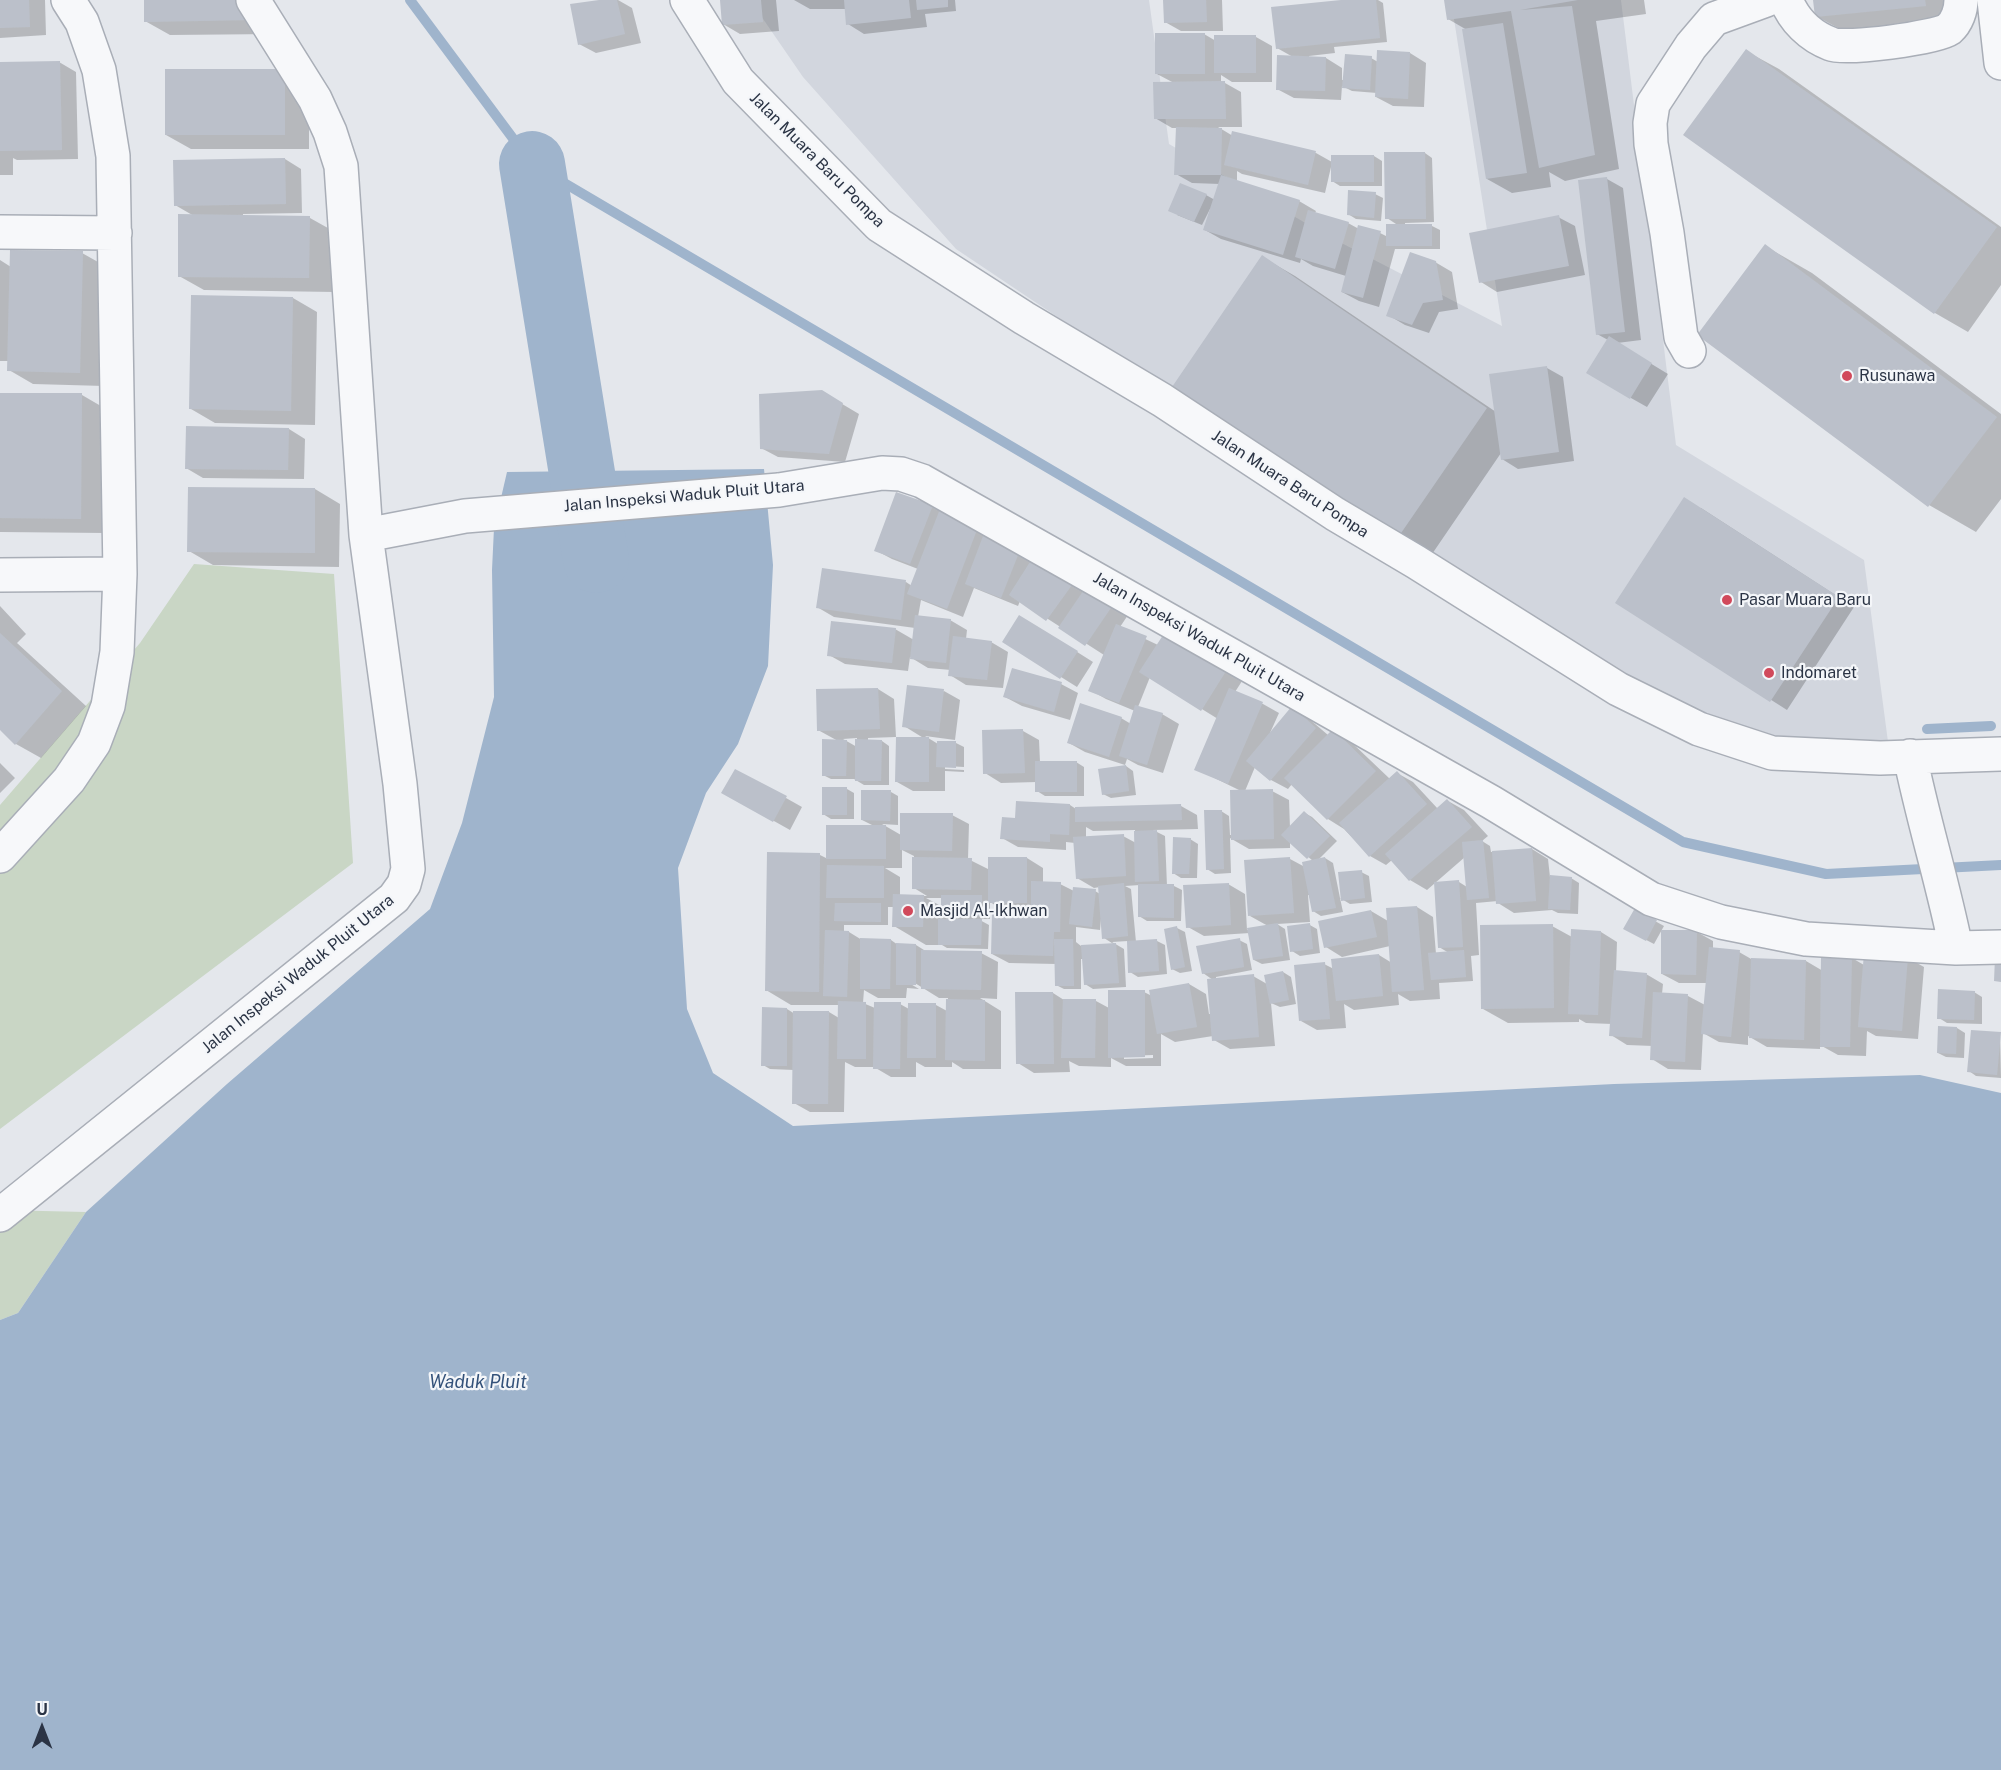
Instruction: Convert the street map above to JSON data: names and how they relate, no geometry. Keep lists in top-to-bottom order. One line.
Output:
{"streets":{"street":["Jalan Muara Baru Pompa","Jalan Inspeksi Waduk Pluit Utara"]},"water":["Waduk Pluit"],"places":["Rusunawa","Pasar Muara Baru","Indomaret","Masjid Al-Ikhwan"],"north":"top"}
